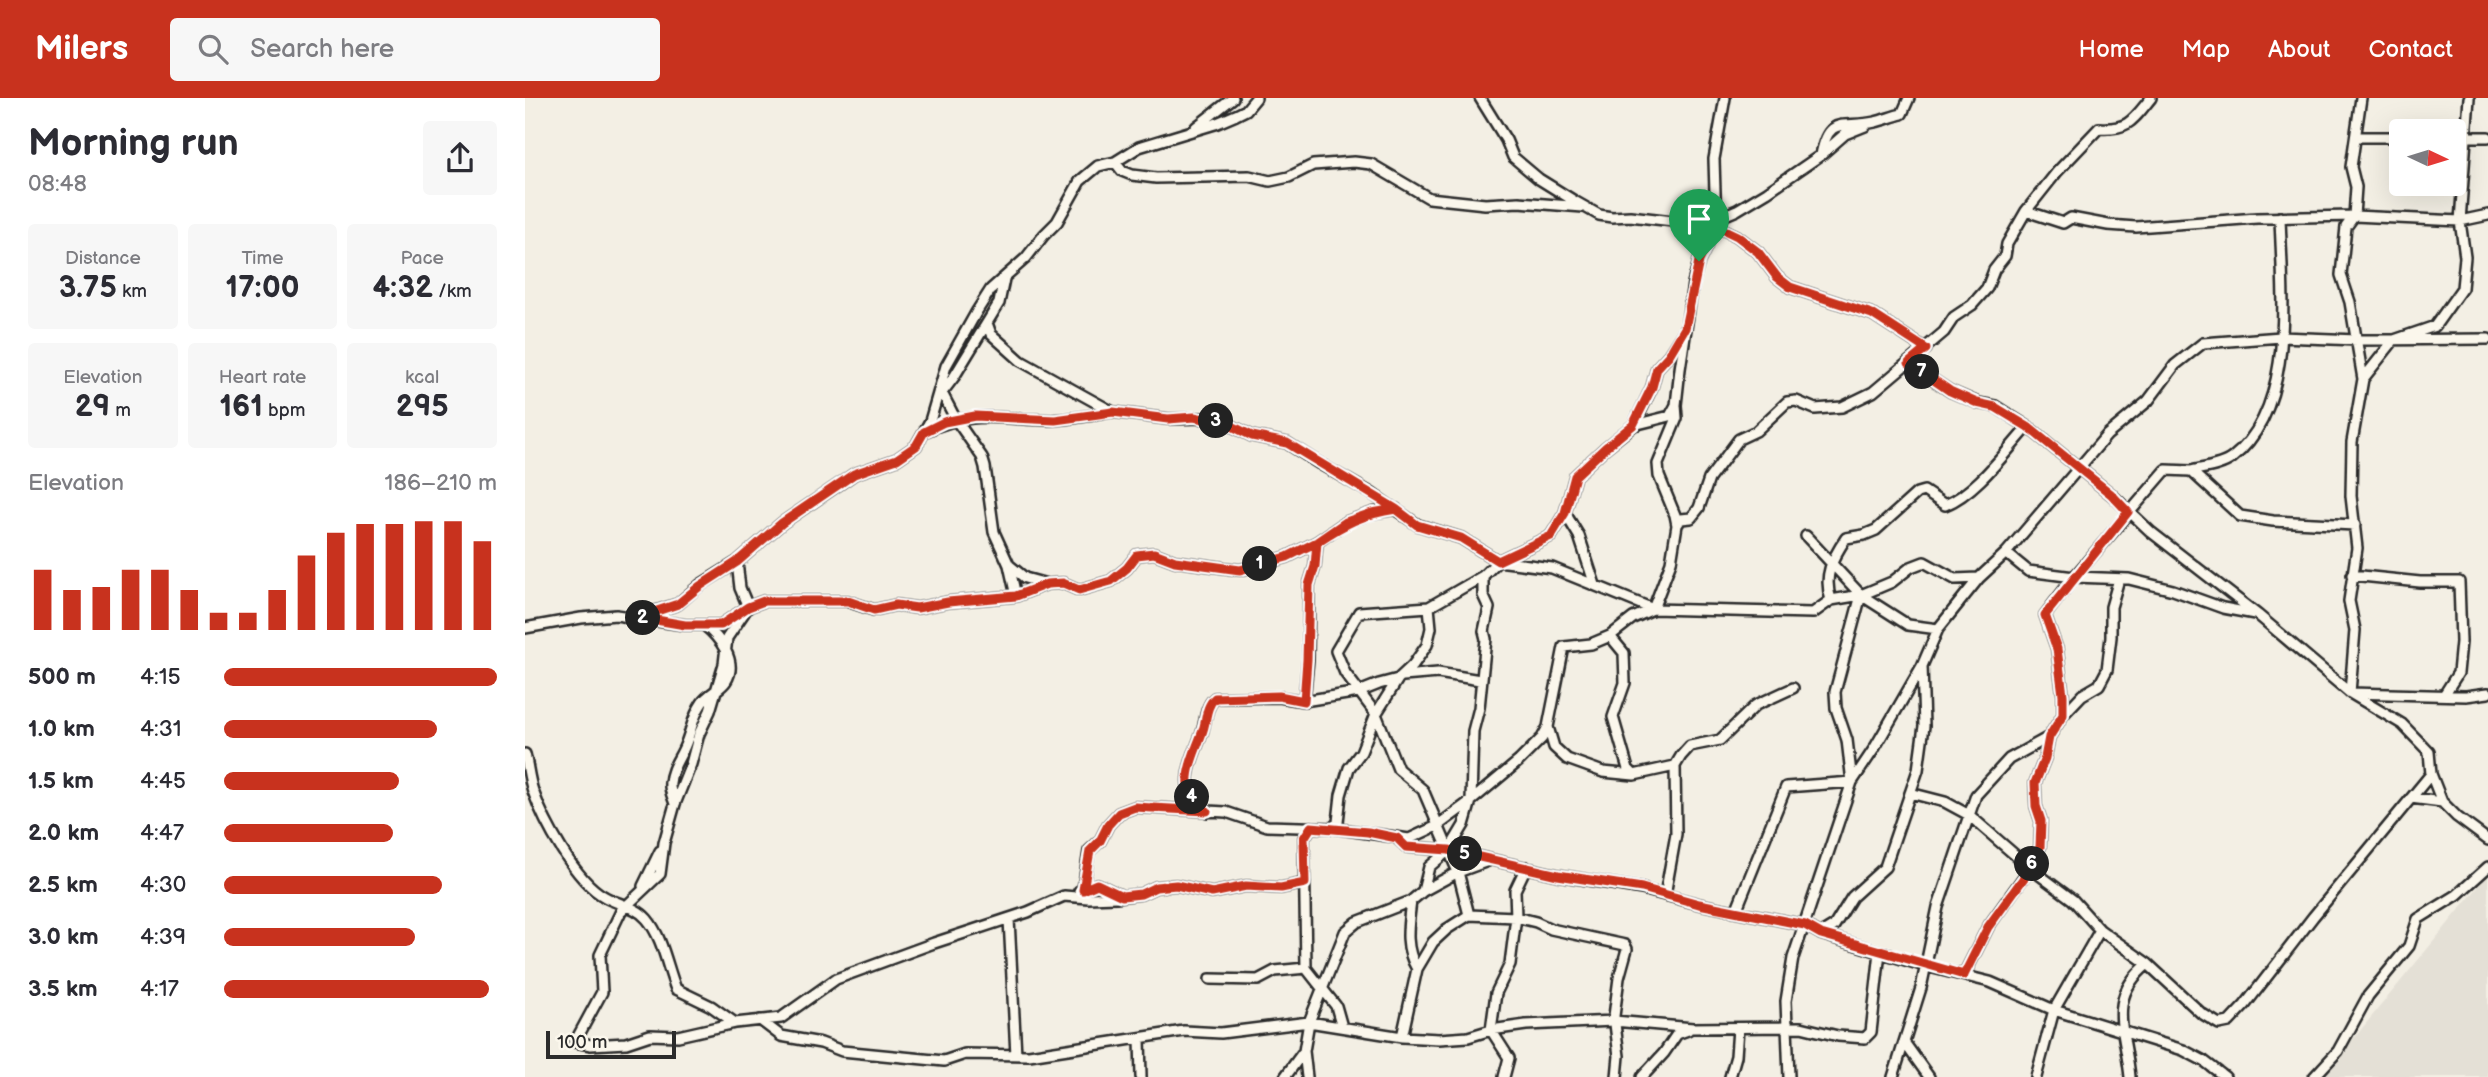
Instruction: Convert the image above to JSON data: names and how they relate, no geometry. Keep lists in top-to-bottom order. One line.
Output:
{"scale_bar":"100 m","north":"right","page":{"header":"Milers","search":"Search here","nav":["Home","Map","About","Contact"],"heading":["Morning run","08:48"],"stats":[["Distance","3.75 km"],["Time","17:00"],["Pace","4:32 /km"],["Elevation","29 m"],["Heart rate","161 bpm"],["kcal","295"]],"pins":["7","3","1","2","4","5","6"],"chart":["Elevation","186–210 m"],"list":[{"name":"500 m","note":"4:15"},{"name":"1.0 km","note":"4:31"},{"name":"1.5 km","note":"4:45"},{"name":"2.0 km","note":"4:47"},{"name":"2.5 km","note":"4:30"},{"name":"3.0 km","note":"4:39"},{"name":"3.5 km","note":"4:17"}],"scale":"100 m"}}
